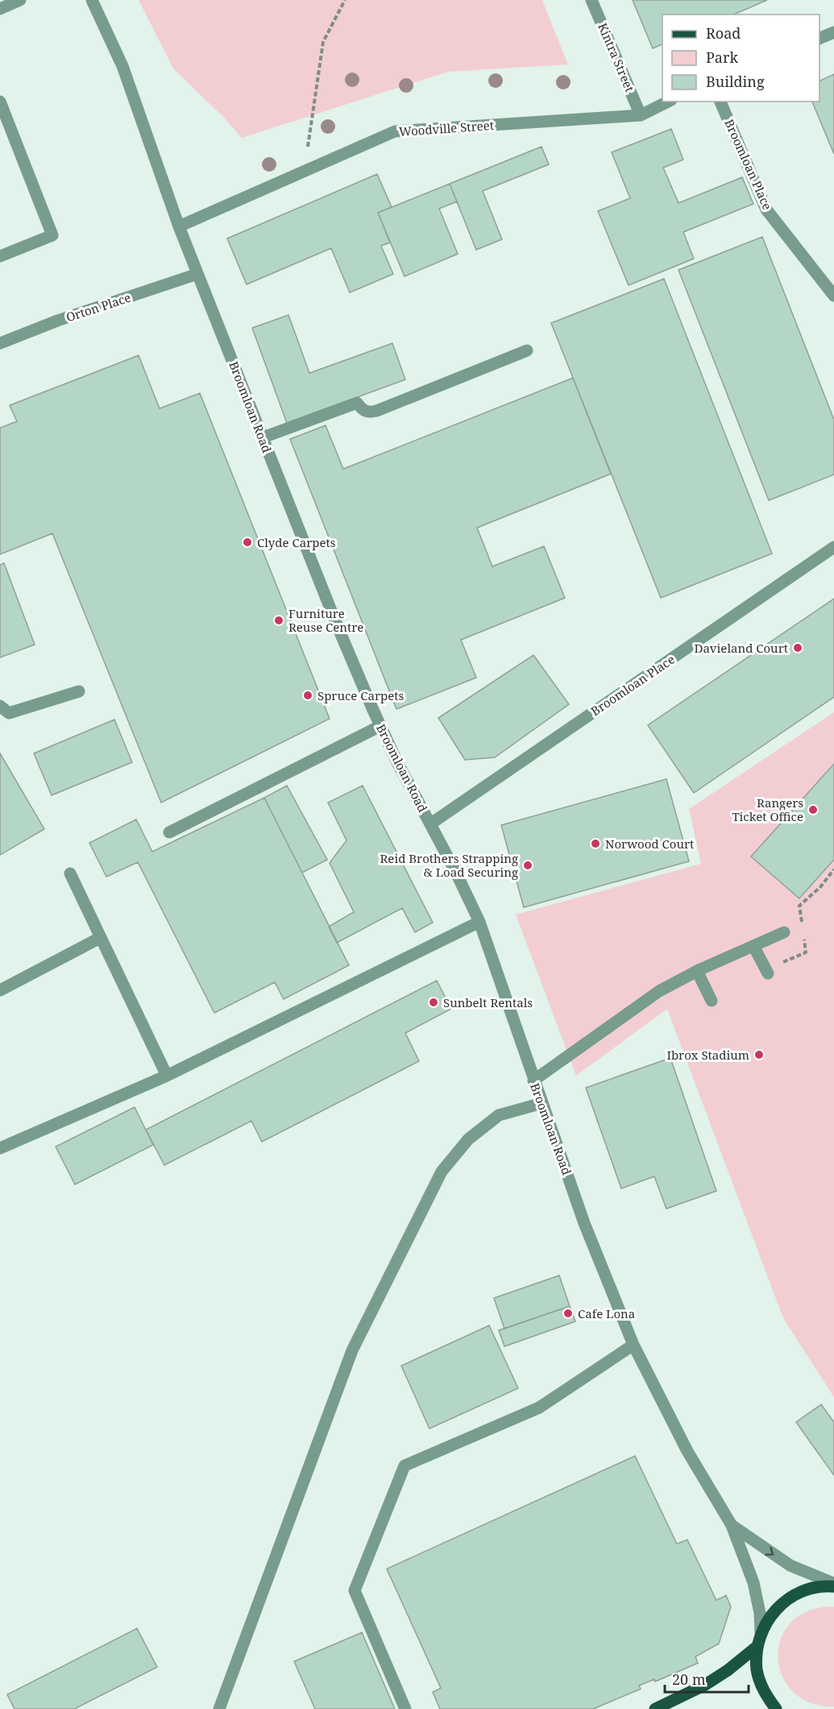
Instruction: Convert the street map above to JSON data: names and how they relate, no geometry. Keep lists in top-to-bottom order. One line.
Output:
{"streets":{"street":["Kintra Street","Woodville Street","Broomloan Place","Orton Place","Broomloan Road"]},"crossings":[["Kintra Street","Woodville Street"],["Woodville Street","Broomloan Road"],["Broomloan Place","Broomloan Road"],["Orton Place","Broomloan Road"]],"places":["Clyde Carpets","Furniture Reuse Centre","Davieland Court","Spruce Carpets","Rangers Ticket Office","Norwood Court","Reid Brothers Strapping & Load Securing","Sunbelt Rentals","Ibrox Stadium","Cafe Lona"],"legend":["Road","Park","Building"],"scale_bar":"20 m"}
